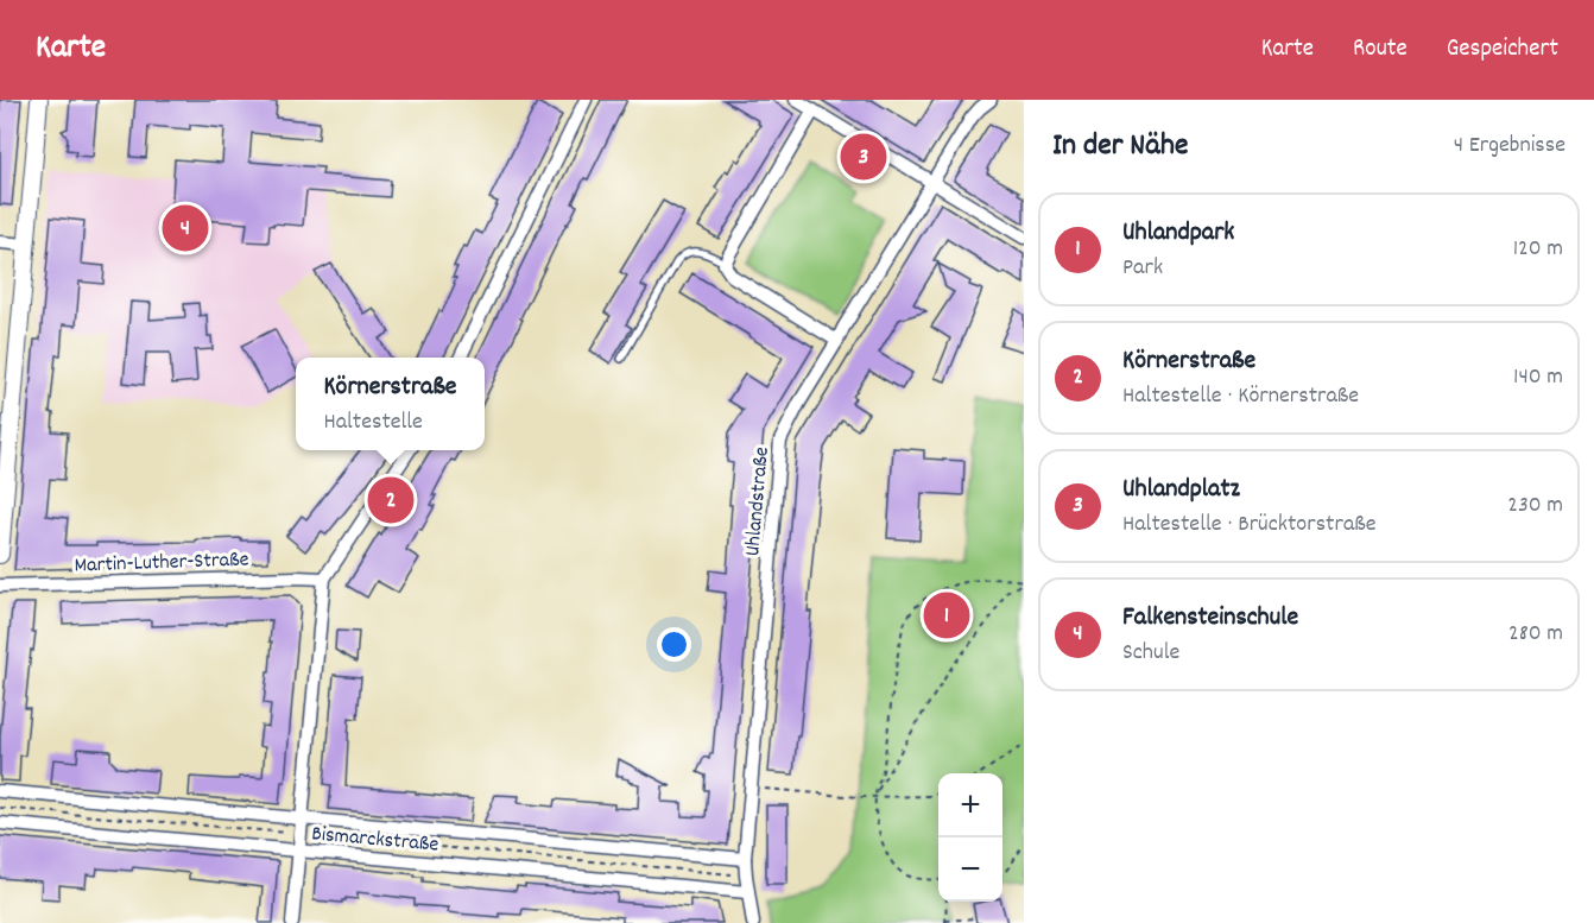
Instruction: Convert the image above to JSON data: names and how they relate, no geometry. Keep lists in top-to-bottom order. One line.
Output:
{"streets":{"street":["Uhlandstraße","Martin-Luther-Straße","Bismarckstraße"]},"crossings":[["Uhlandstraße","Bismarckstraße"]],"page":{"header":"Karte","nav":["Karte","Route","Gespeichert"],"heading":["In der Nähe","4 Ergebnisse"],"pins":["3","4","2","1"],"list":[{"mark":"1","name":"Uhlandpark","note":"Park","value":"120 m"},{"mark":"2","name":"Körnerstraße","note":"Haltestelle · Körnerstraße","value":"140 m"},{"mark":"3","name":"Uhlandplatz","note":"Haltestelle · Brücktorstraße","value":"230 m"},{"mark":"4","name":"Falkensteinschule","note":"Schule","value":"280 m"}],"popup":["Körnerstraße","Haltestelle"],"map_buttons":["+","−"]}}
